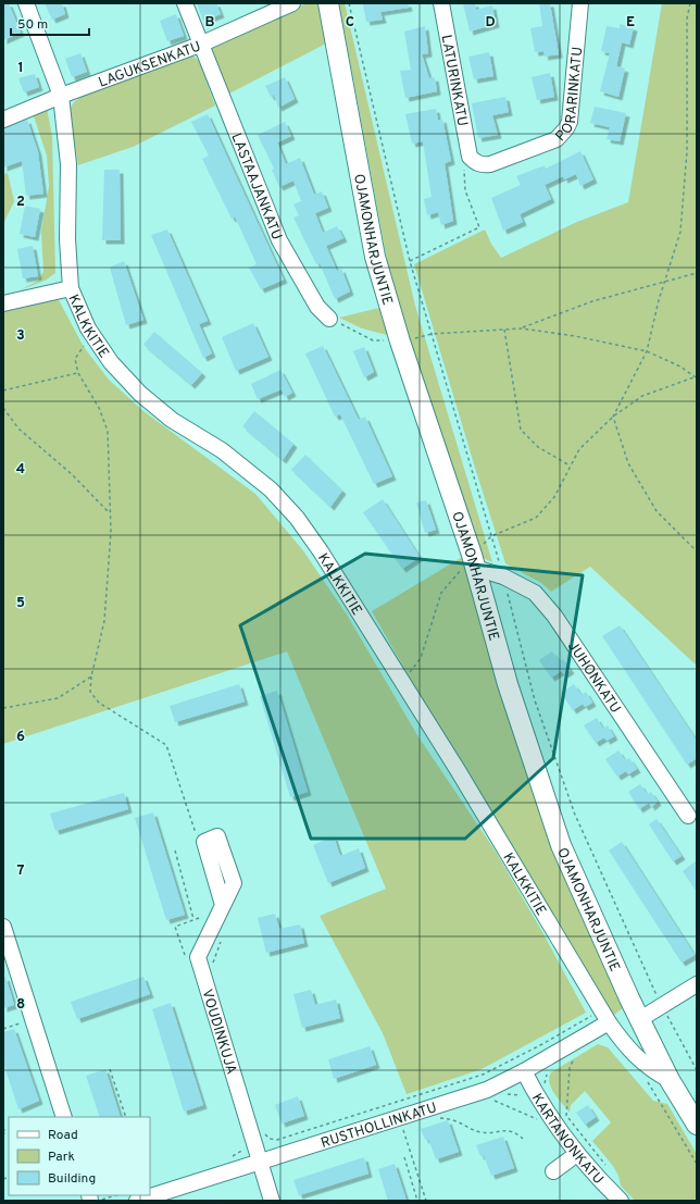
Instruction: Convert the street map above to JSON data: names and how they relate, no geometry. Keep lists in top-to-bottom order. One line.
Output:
{"streets":{"main road":["OJAMONHARJUNTIE"],"street":["LAGUKSENKATU","LATURINKATU","PORARINKATU","LASTAAJANKATU","KALKKITIE","JUHONKATU","VOUDINKUJA","RUSTHOLLINKATU","KARTANONKATU"]},"crossings":[["LAGUKSENKATU","LASTAAJANKATU"],["LAGUKSENKATU","KALKKITIE"],["LATURINKATU","PORARINKATU"],["OJAMONHARJUNTIE","KALKKITIE"],["OJAMONHARJUNTIE","JUHONKATU"],["KALKKITIE","RUSTHOLLINKATU"],["VOUDINKUJA","RUSTHOLLINKATU"],["RUSTHOLLINKATU","KARTANONKATU"]],"legend":["Road","Park","Building"],"scale_bar":"50 m","grid":{"columns":["B","C","D","E"],"rows":["1","2","3","4","5","6","7","8"]}}
